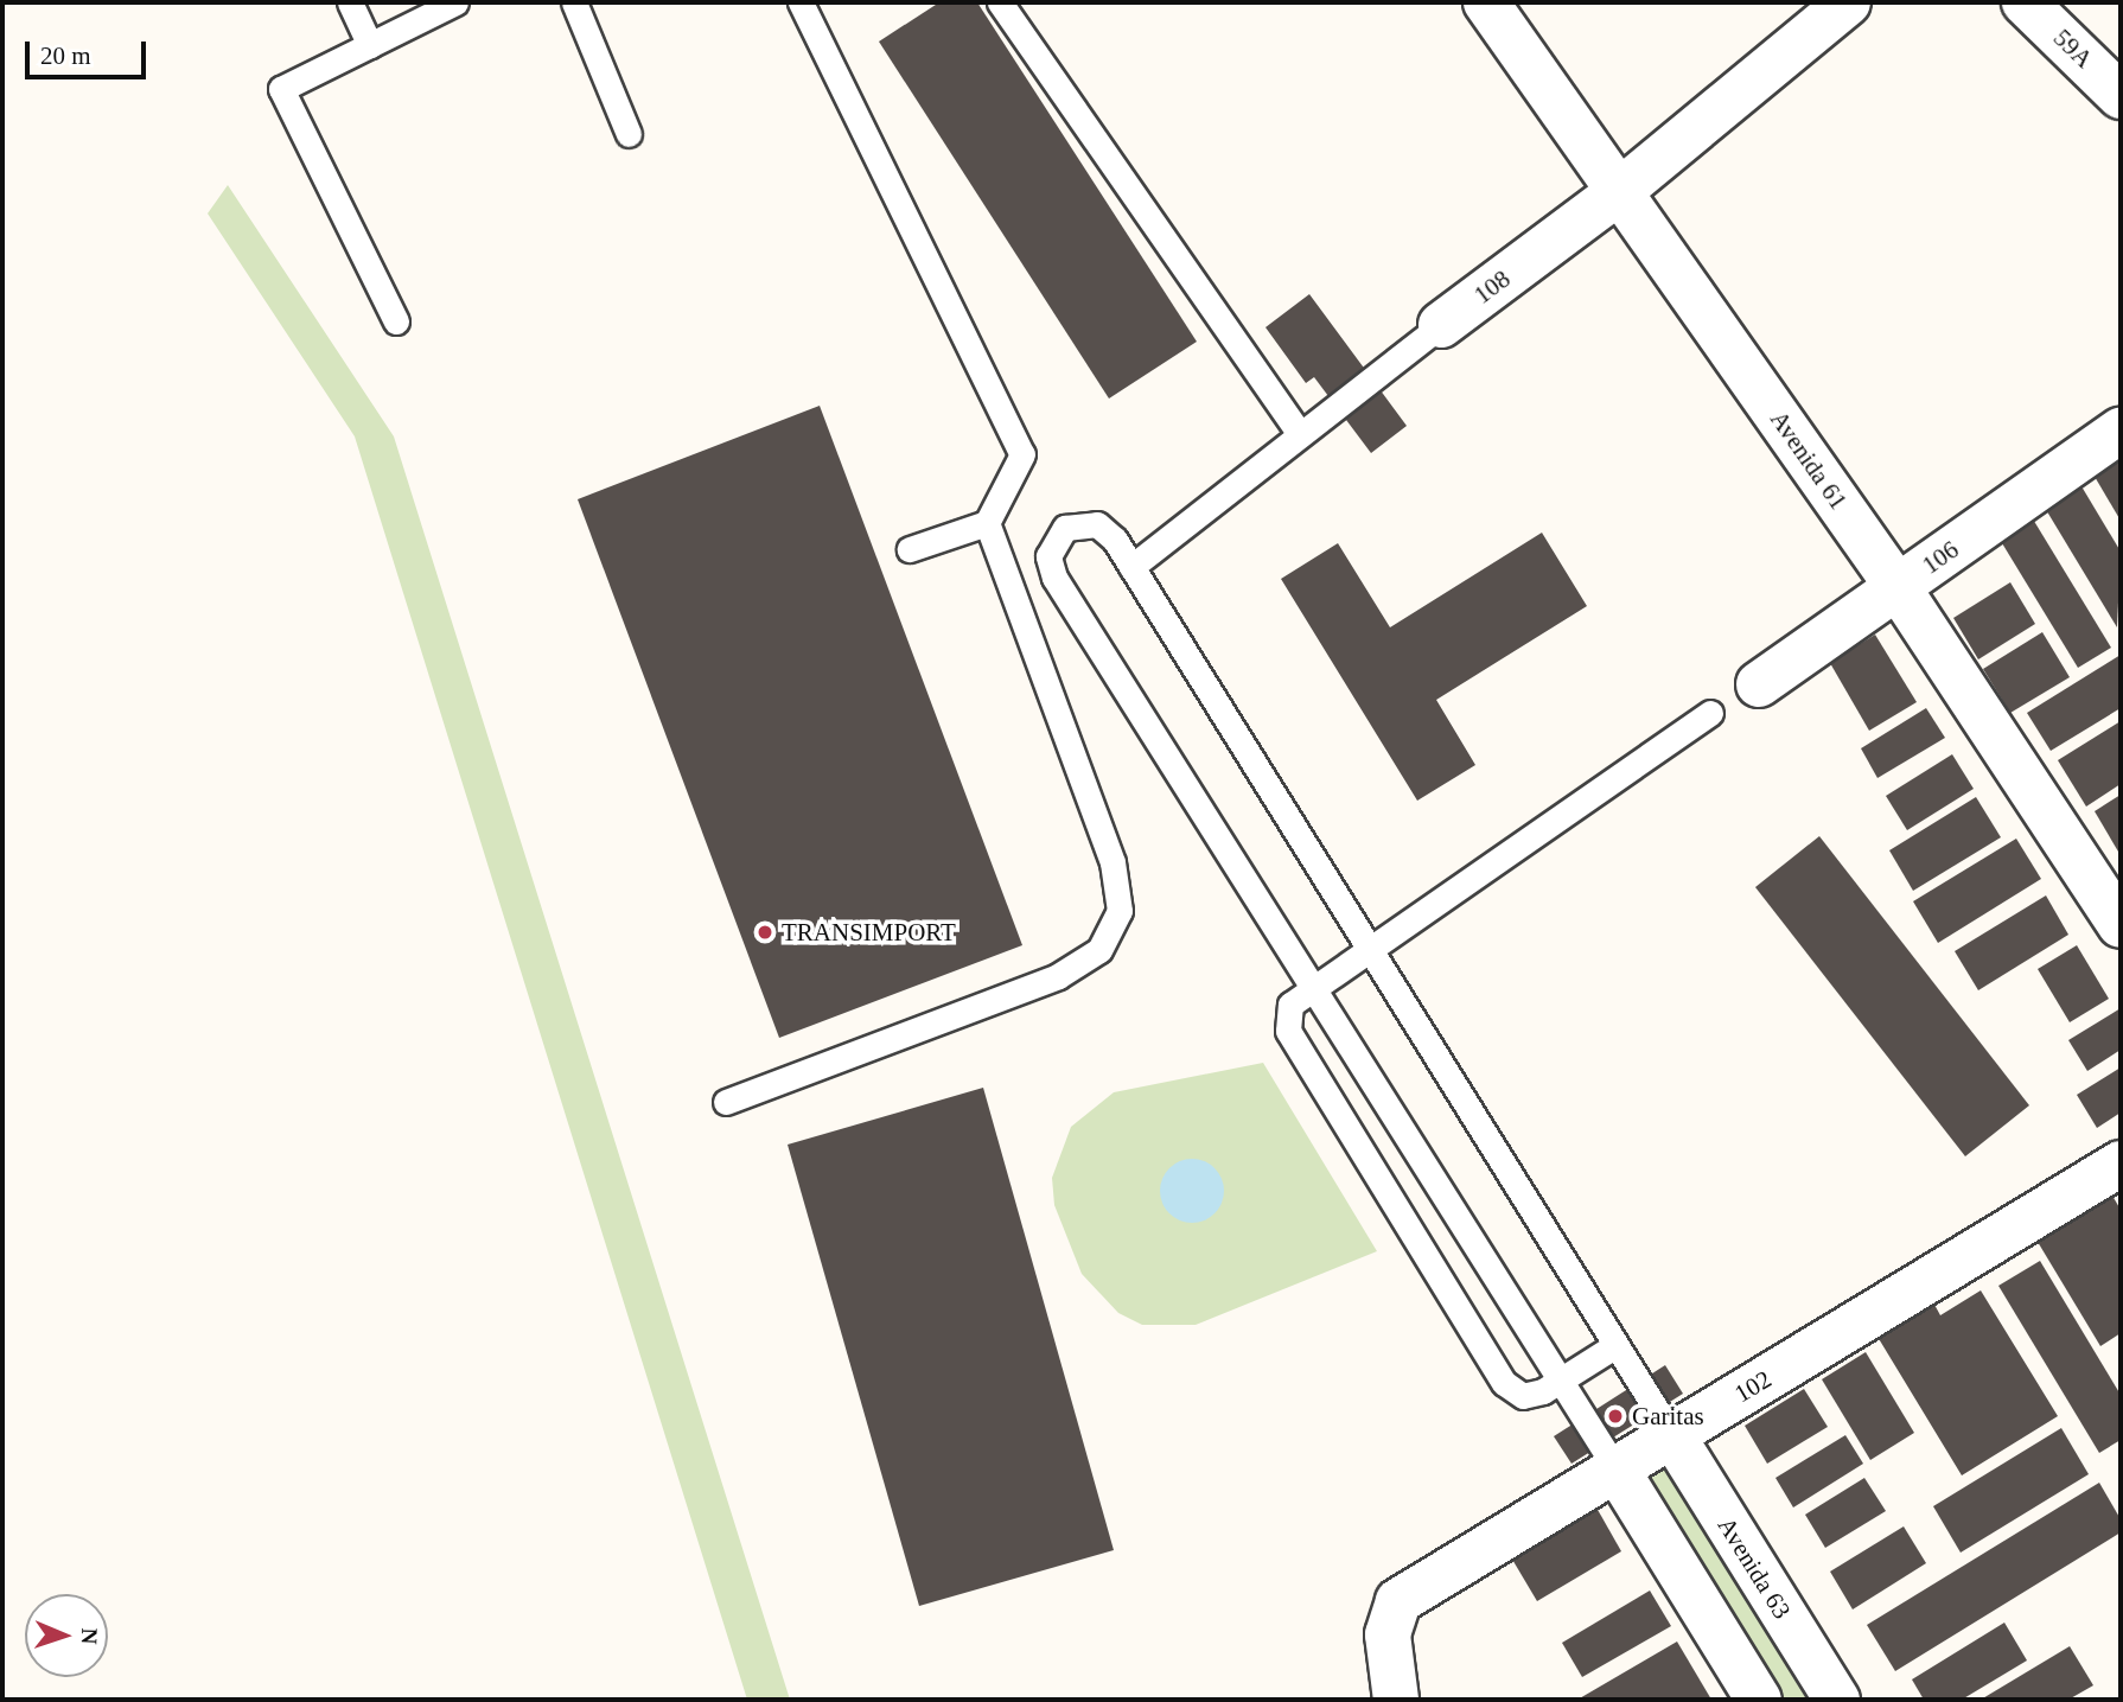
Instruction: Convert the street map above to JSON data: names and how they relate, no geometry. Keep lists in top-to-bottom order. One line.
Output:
{"streets":{"street":["59A","108","Avenida 61","106","102","Avenida 63"]},"crossings":[["108","Avenida 61"],["Avenida 61","106"],["102","Avenida 63"]],"places":["TRANSIMPORT","Garitas"],"scale_bar":"20 m","north":"right"}
